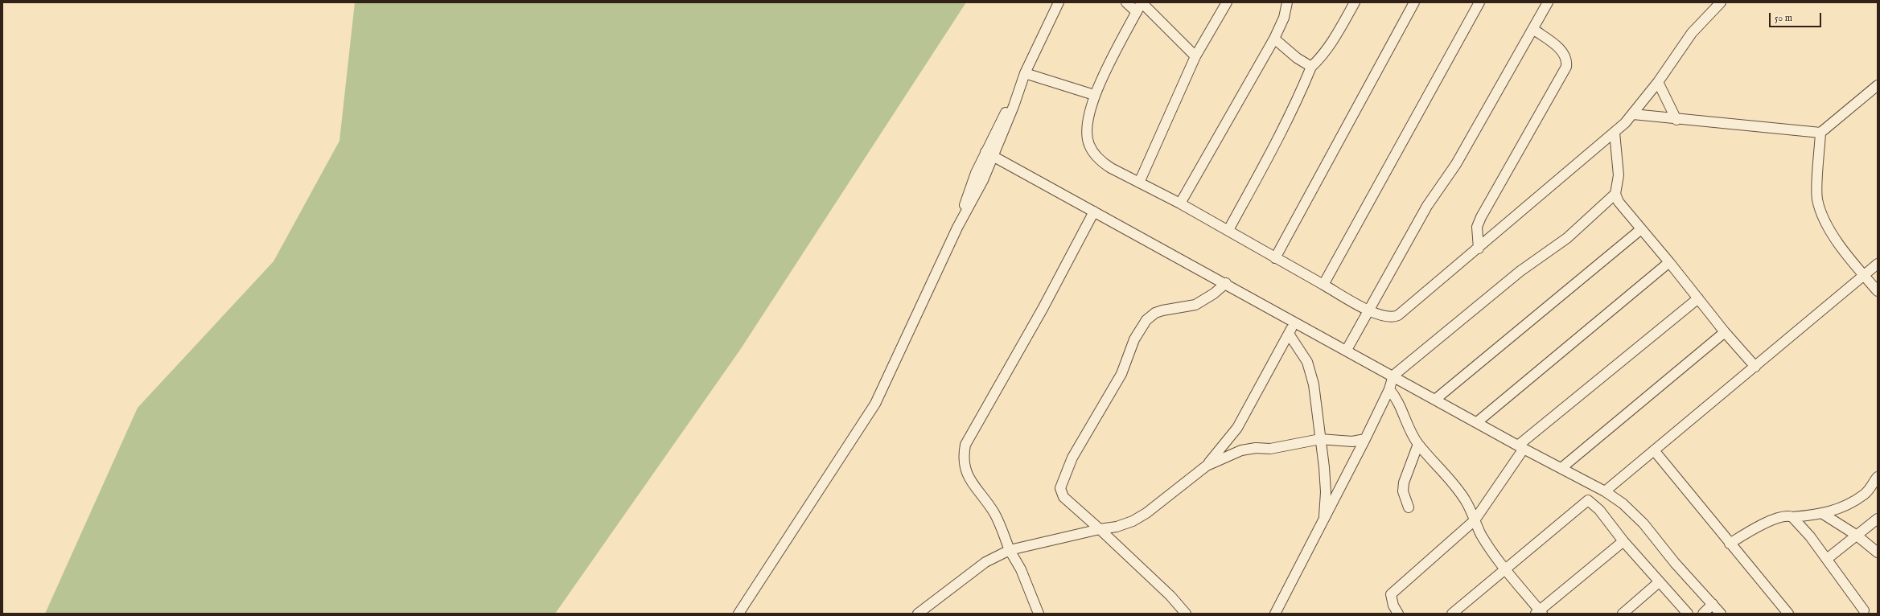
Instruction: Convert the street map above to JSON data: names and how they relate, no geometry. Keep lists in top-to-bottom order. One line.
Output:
{"scale_bar":"50 m"}
